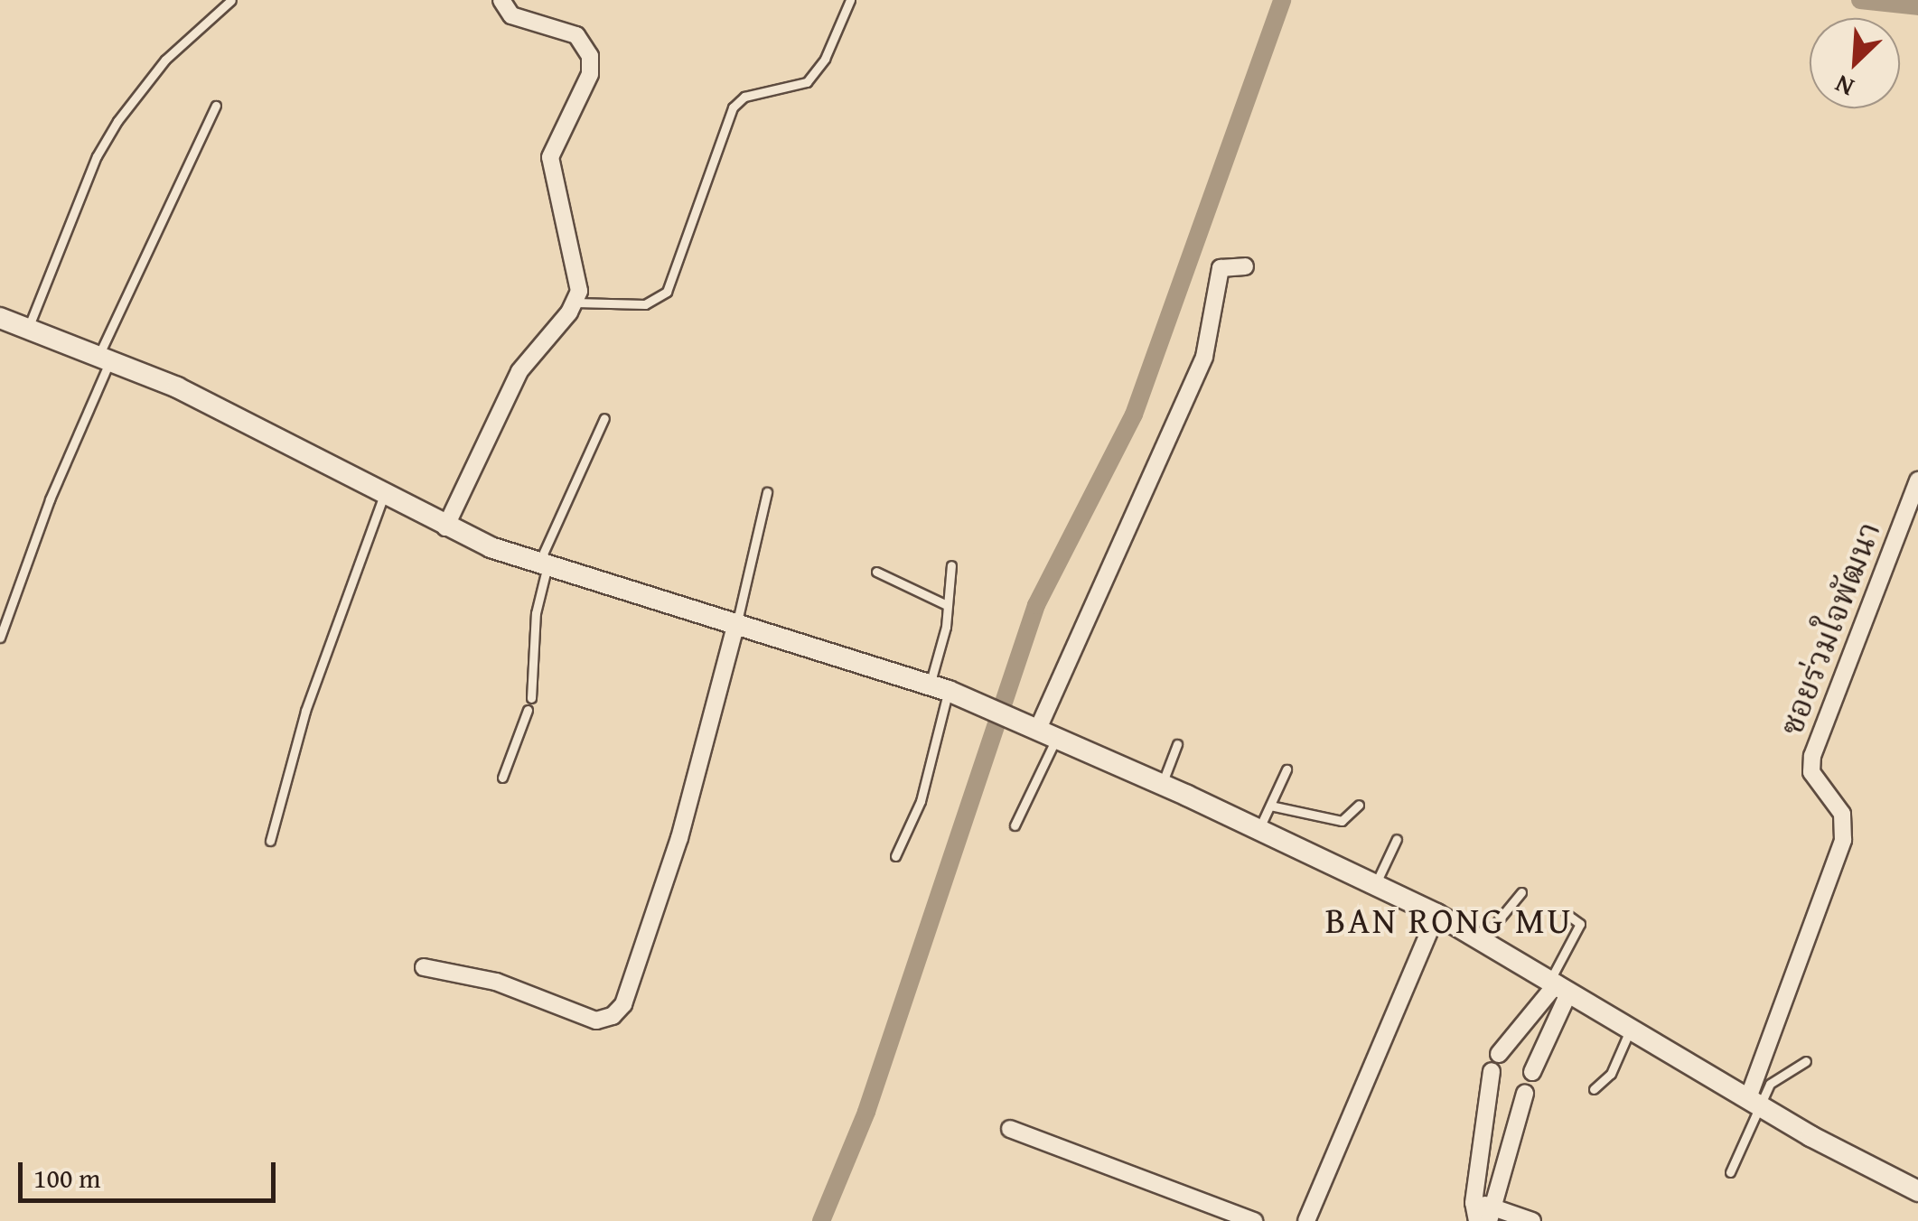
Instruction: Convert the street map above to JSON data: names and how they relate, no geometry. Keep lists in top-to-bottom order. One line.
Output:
{"streets":{"street":["ซอยร่วมใจพัฒนา"]},"districts":["BAN RONG MU"],"scale_bar":"100 m","north":"bottom left"}
